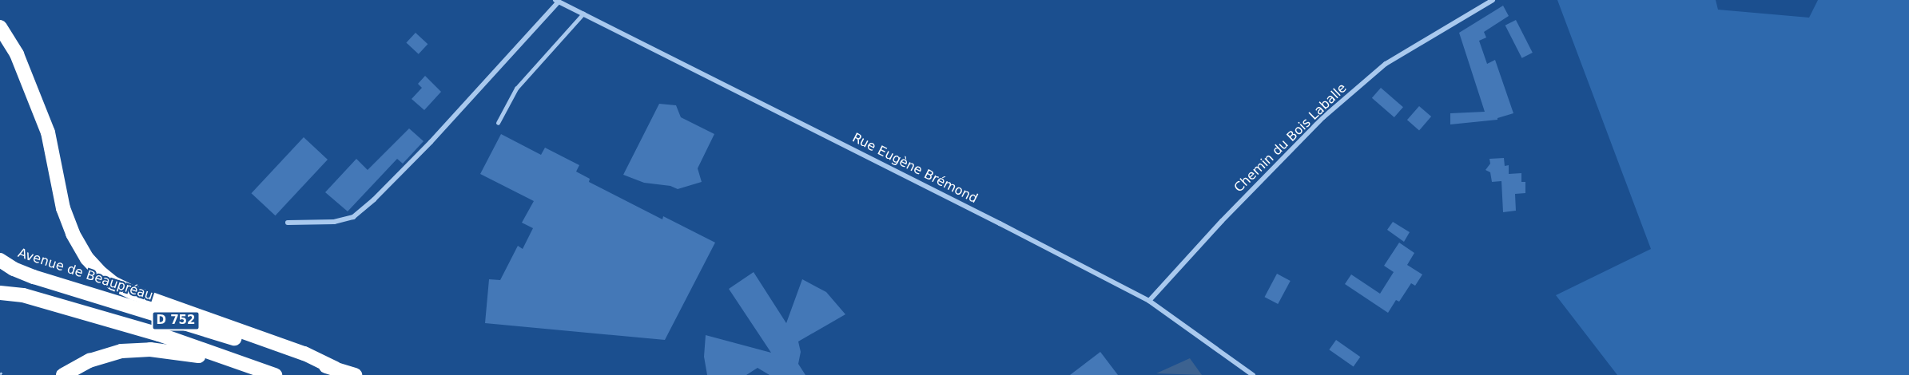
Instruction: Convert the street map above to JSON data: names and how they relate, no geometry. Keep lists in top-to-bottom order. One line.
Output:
{"streets":{"highway":["Avenue de Beaupréau","D 752"],"street":["Chemin du Bois Laballe","Rue Eugène Brémond"]},"crossings":[["Chemin du Bois Laballe","Rue Eugène Brémond"]]}
